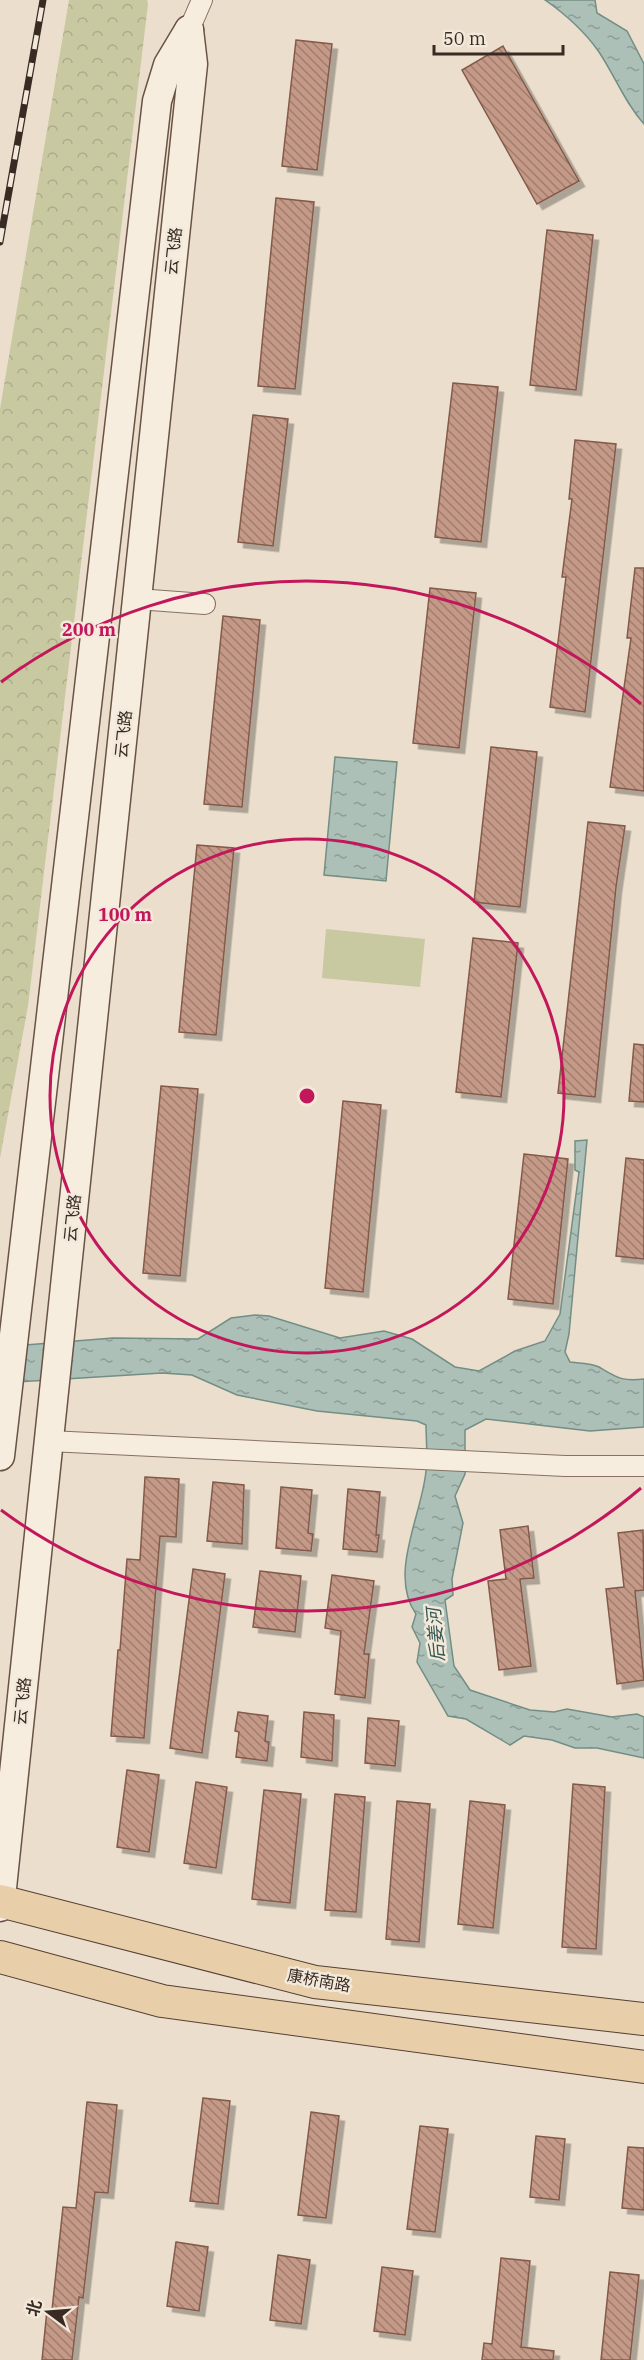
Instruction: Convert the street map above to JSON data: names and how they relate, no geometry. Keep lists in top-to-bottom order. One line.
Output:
{"streets":{"main road":["云飞路","康桥南路"]},"crossings":[["云飞路","康桥南路"]],"water":["后姜河"],"scale_bar":"50 m","north":"left","rings":["200 m","100 m"]}
